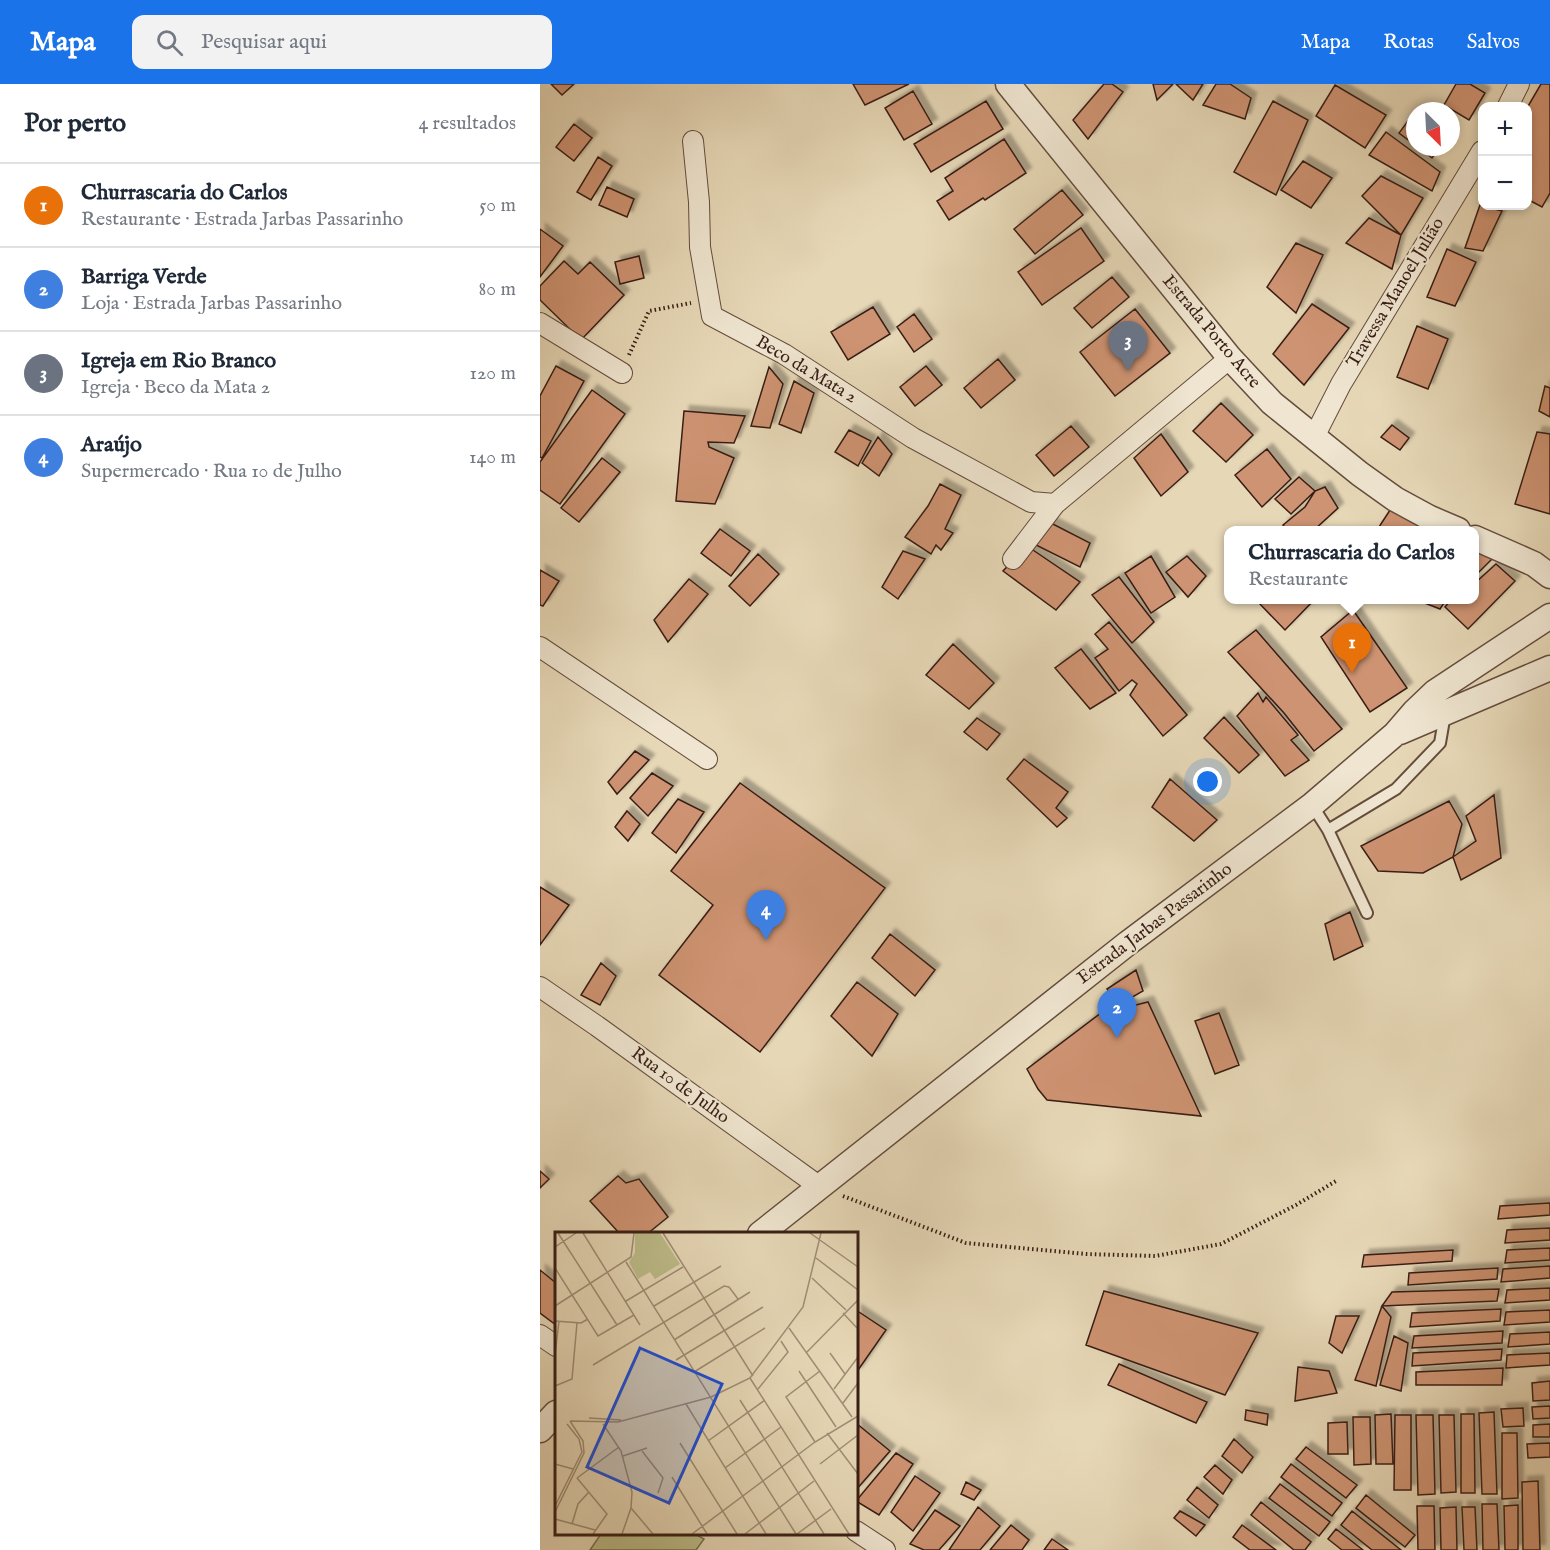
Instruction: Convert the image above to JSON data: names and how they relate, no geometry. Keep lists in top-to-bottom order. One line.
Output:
{"streets":{"street":["Travessa Manoel Julião","Estrada Porto Acre","Beco da Mata 2","Estrada Jarbas Passarinho","Rua 10 de Julho"]},"crossings":[["Travessa Manoel Julião","Estrada Porto Acre"],["Estrada Jarbas Passarinho","Rua 10 de Julho"]],"north":"bottom right","page":{"header":"Mapa","search":"Pesquisar aqui","nav":["Mapa","Rotas","Salvos"],"heading":["Por perto","4 resultados"],"map_buttons":["+","−"],"list":[{"mark":"1","name":"Churrascaria do Carlos","note":"Restaurante · Estrada Jarbas Passarinho","value":"50 m"},{"mark":"2","name":"Barriga Verde","note":"Loja · Estrada Jarbas Passarinho","value":"80 m"},{"mark":"3","name":"Igreja em Rio Branco","note":"Igreja · Beco da Mata 2","value":"120 m"},{"mark":"4","name":"Araújo","note":"Supermercado · Rua 10 de Julho","value":"140 m"}],"pins":["3","1","4","2"],"popup":["Churrascaria do Carlos","Restaurante"]}}
